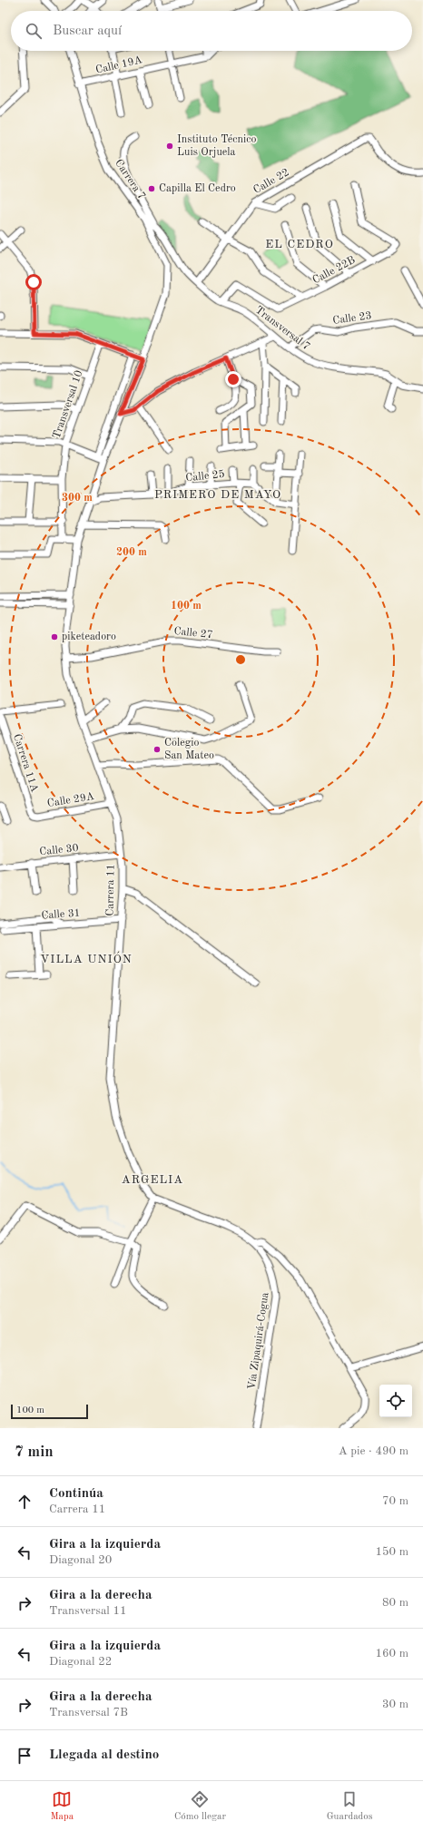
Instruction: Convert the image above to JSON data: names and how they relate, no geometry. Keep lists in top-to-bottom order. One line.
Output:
{"streets":{"street":["Calle 19A","Carrera 7","Calle 22","Calle 22B","Calle 23","Transversal 7","Transversal 10","Calle 25","Calle 27","Carrera 11A","Calle 29A","Calle 30","Carrera 11","Calle 31","Vía Zipaquirá-Cogua"]},"crossings":[["Calle 19A","Carrera 7"],["Carrera 7","Carrera 11"],["Calle 22","Transversal 7"],["Calle 22B","Transversal 7"],["Calle 23","Transversal 7"],["Calle 25","Carrera 11"],["Calle 27","Carrera 11"],["Carrera 11A","Calle 29A"],["Calle 29A","Carrera 11"],["Calle 30","Carrera 11"],["Carrera 11","Calle 31"],["Carrera 11","Vía Zipaquirá-Cogua"]],"districts":["EL CEDRO","PRIMERO DE MAYO","VILLA UNIÓN","ARGELIA"],"places":["Instituto Técnico Luis Orjuela","Capilla El Cedro","piketeadoro","Colegio San Mateo"],"scale_bar":"100 m","page":{"search":"Buscar aquí","scale":"100 m","heading":["7 min","A pie · 490 m"],"list":[["Continúa","Carrera 11","70 m"],["Gira a la izquierda","Diagonal 20","150 m"],["Gira a la derecha","Transversal 11","80 m"],["Gira a la izquierda","Diagonal 22","160 m"],["Gira a la derecha","Transversal 7B","30 m"],"Llegada al destino"],"nav":["Mapa","Cómo llegar","Guardados"]},"rings":["300 m","200 m","100 m"]}
